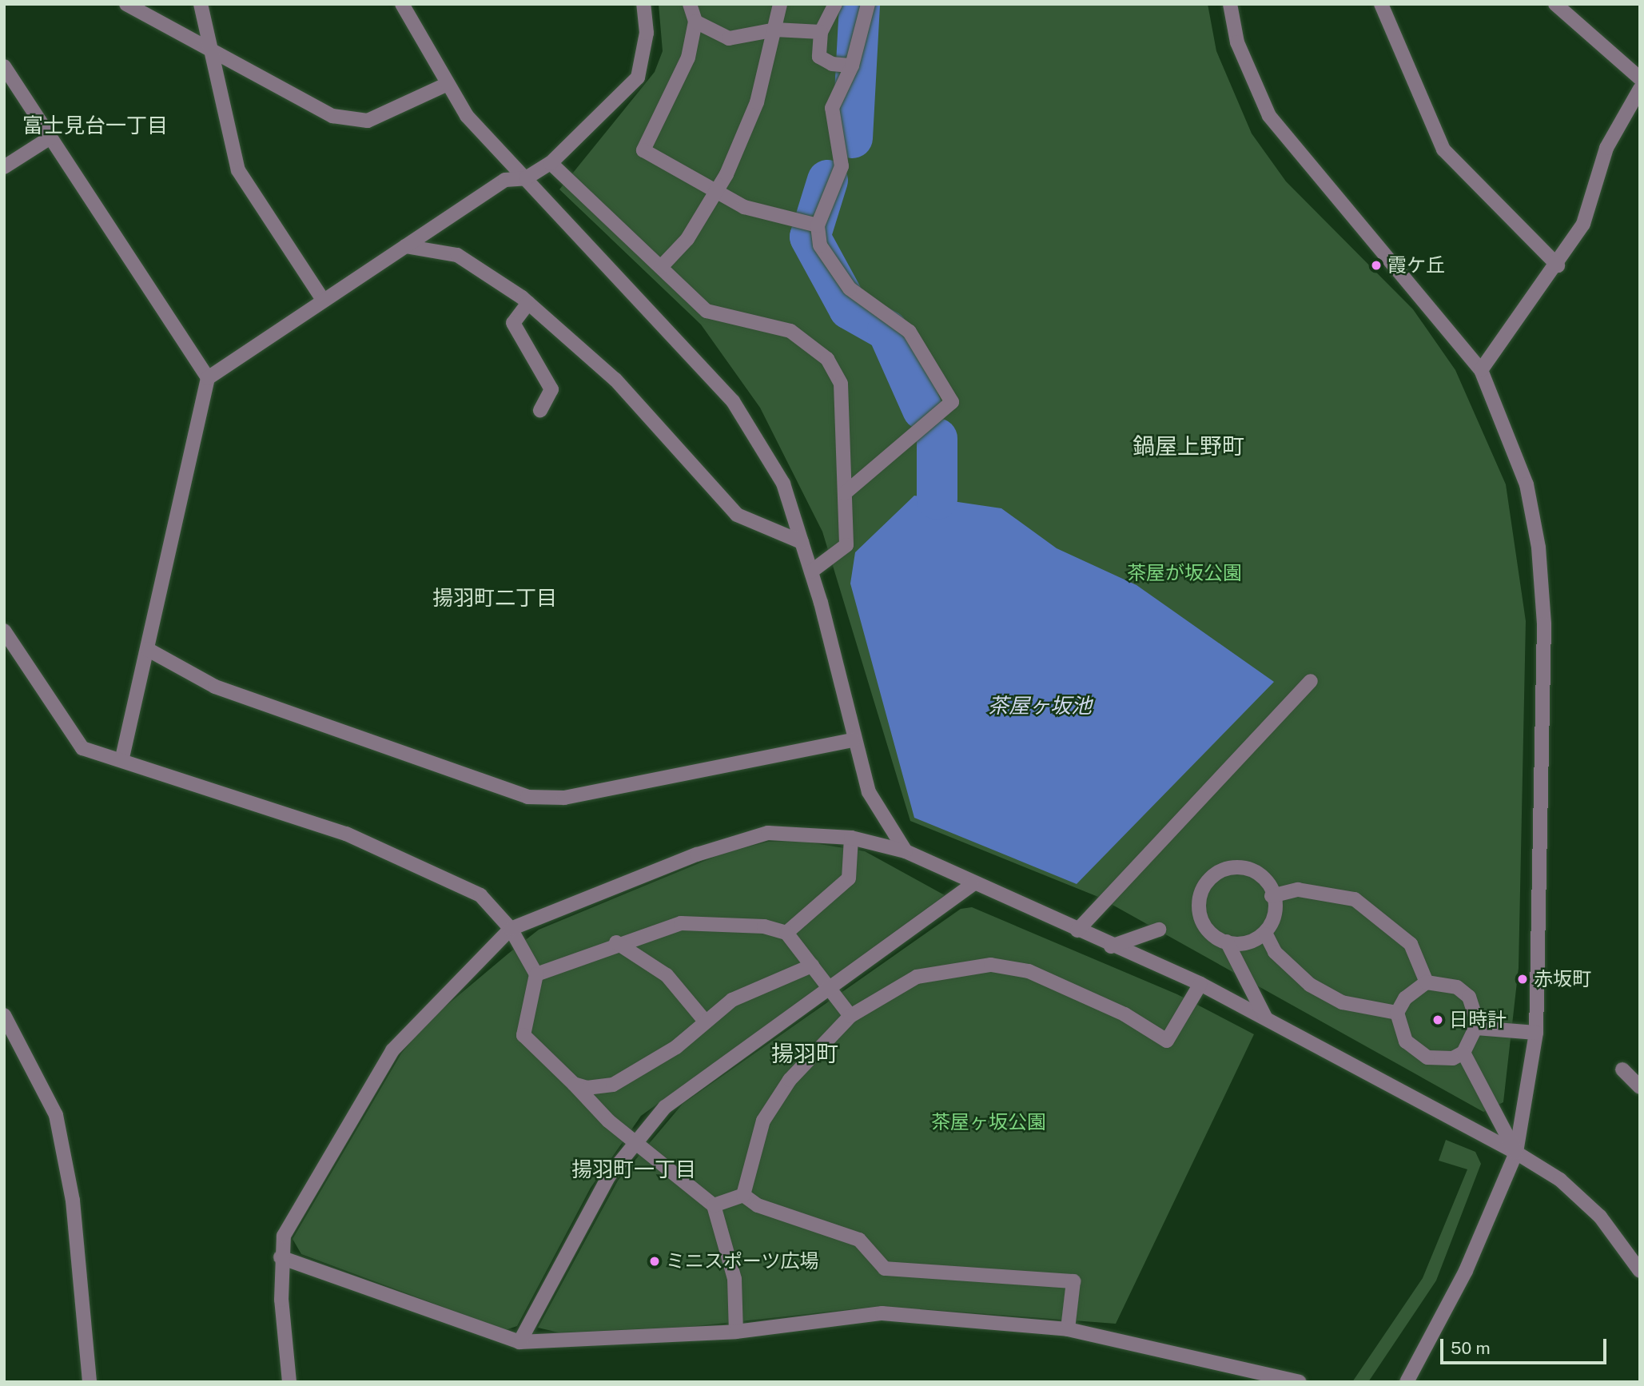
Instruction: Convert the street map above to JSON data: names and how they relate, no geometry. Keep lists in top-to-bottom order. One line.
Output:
{"districts":["富士見台一丁目","鍋屋上野町","揚羽町二丁目","揚羽町","揚羽町一丁目"],"water":["茶屋ヶ坂池"],"parks":["茶屋が坂公園","茶屋ヶ坂公園"],"places":["霞ケ丘","赤坂町","日時計","ミニスポーツ広場"],"scale_bar":"50 m"}
